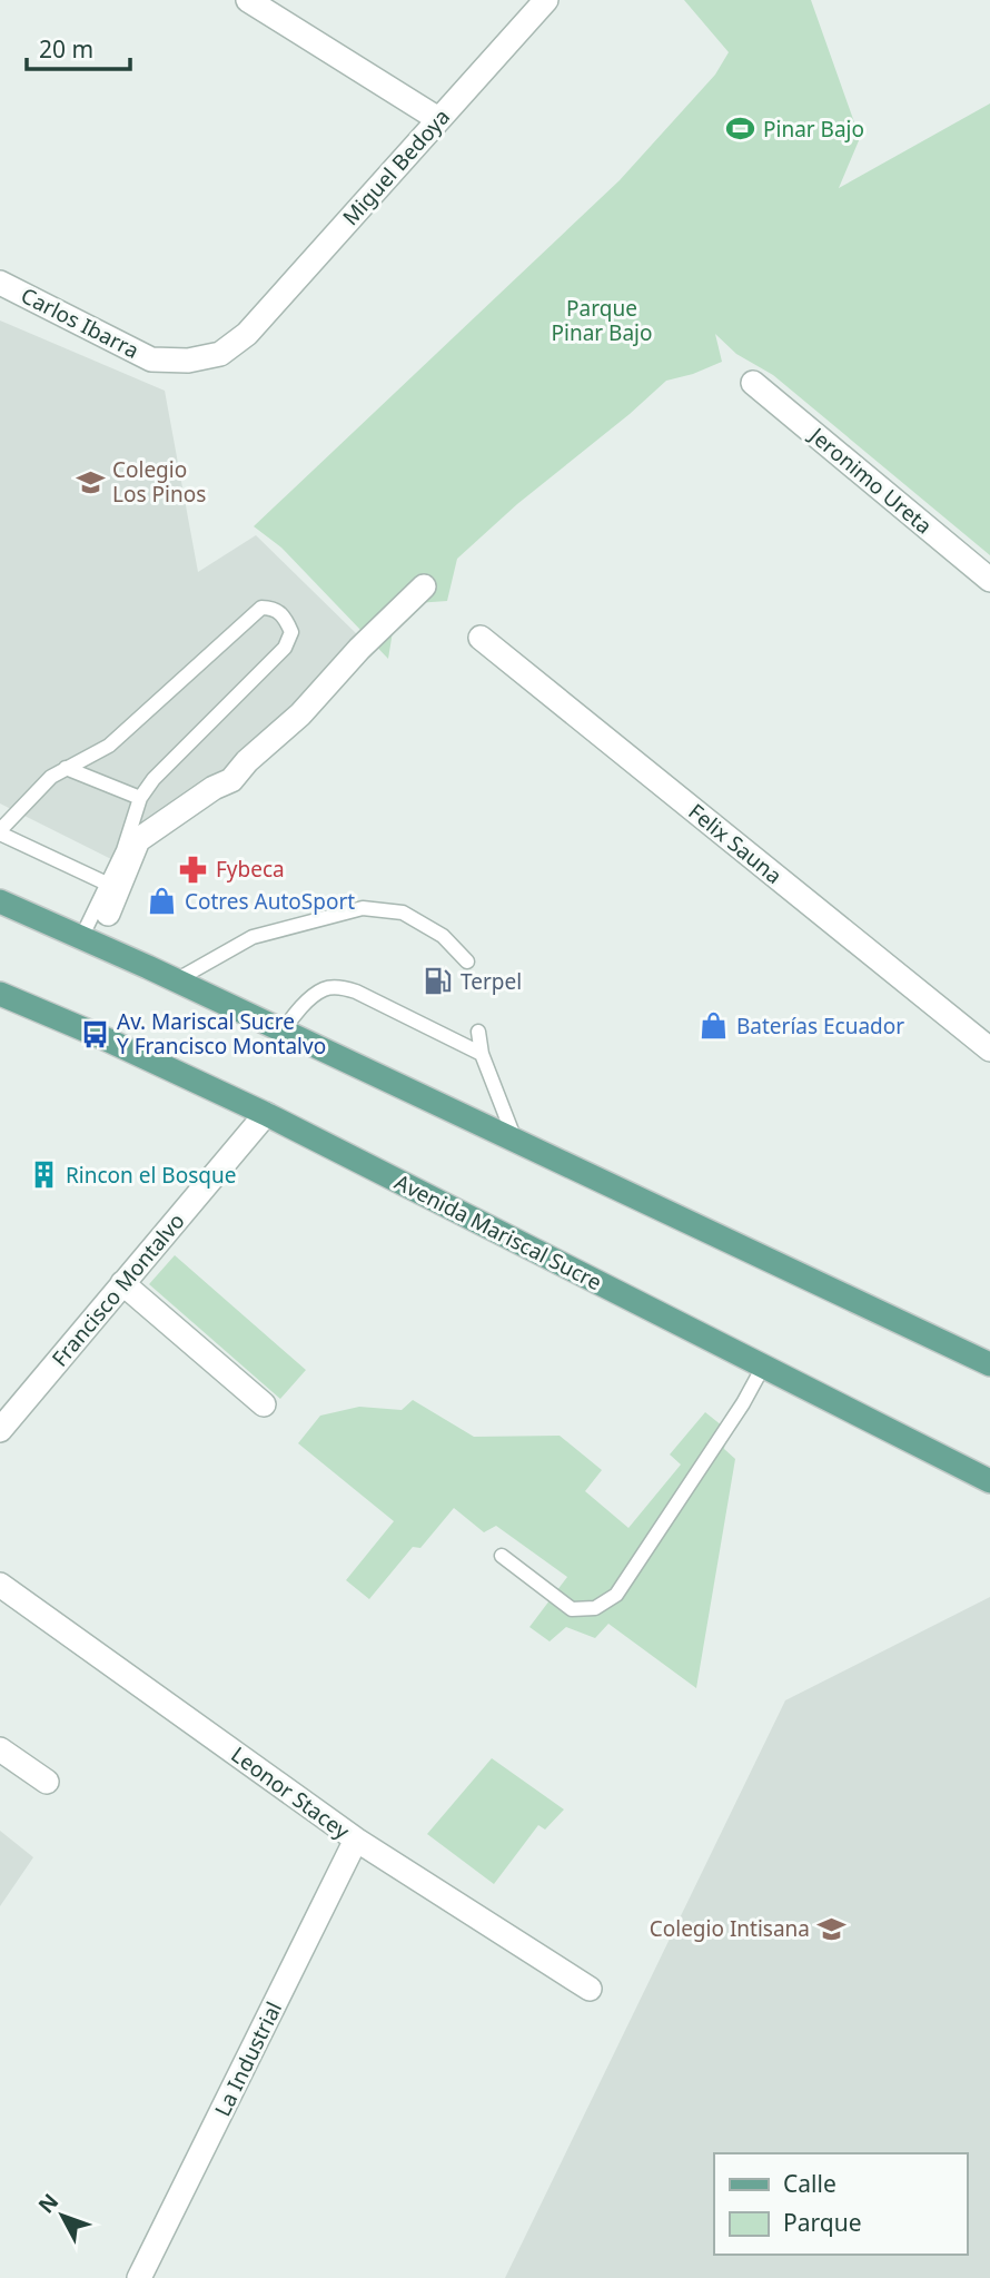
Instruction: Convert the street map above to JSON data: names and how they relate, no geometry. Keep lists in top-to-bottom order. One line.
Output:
{"streets":{"main road":["Avenida Mariscal Sucre"],"street":["Miguel Bedoya","Carlos Ibarra","Jeronimo Ureta","Felix Sauna","Francisco Montalvo","Leonor Stacey","La Industrial"]},"crossings":[["Miguel Bedoya","Carlos Ibarra"],["Avenida Mariscal Sucre","Francisco Montalvo"],["Leonor Stacey","La Industrial"]],"parks":["Parque Pinar Bajo"],"places":{"sports":["Pinar Bajo"],"school or university":["Colegio Los Pinos","Colegio Intisana"],"pharmacy":["Fybeca"],"shop":["Cotres AutoSport","Baterías Ecuador"],"fuel station":["Terpel"],"bus stop":["Av. Mariscal Sucre Y Francisco Montalvo"],"building":["Rincon el Bosque"]},"legend":["Calle","Parque"],"scale_bar":"20 m","north":"top left"}
